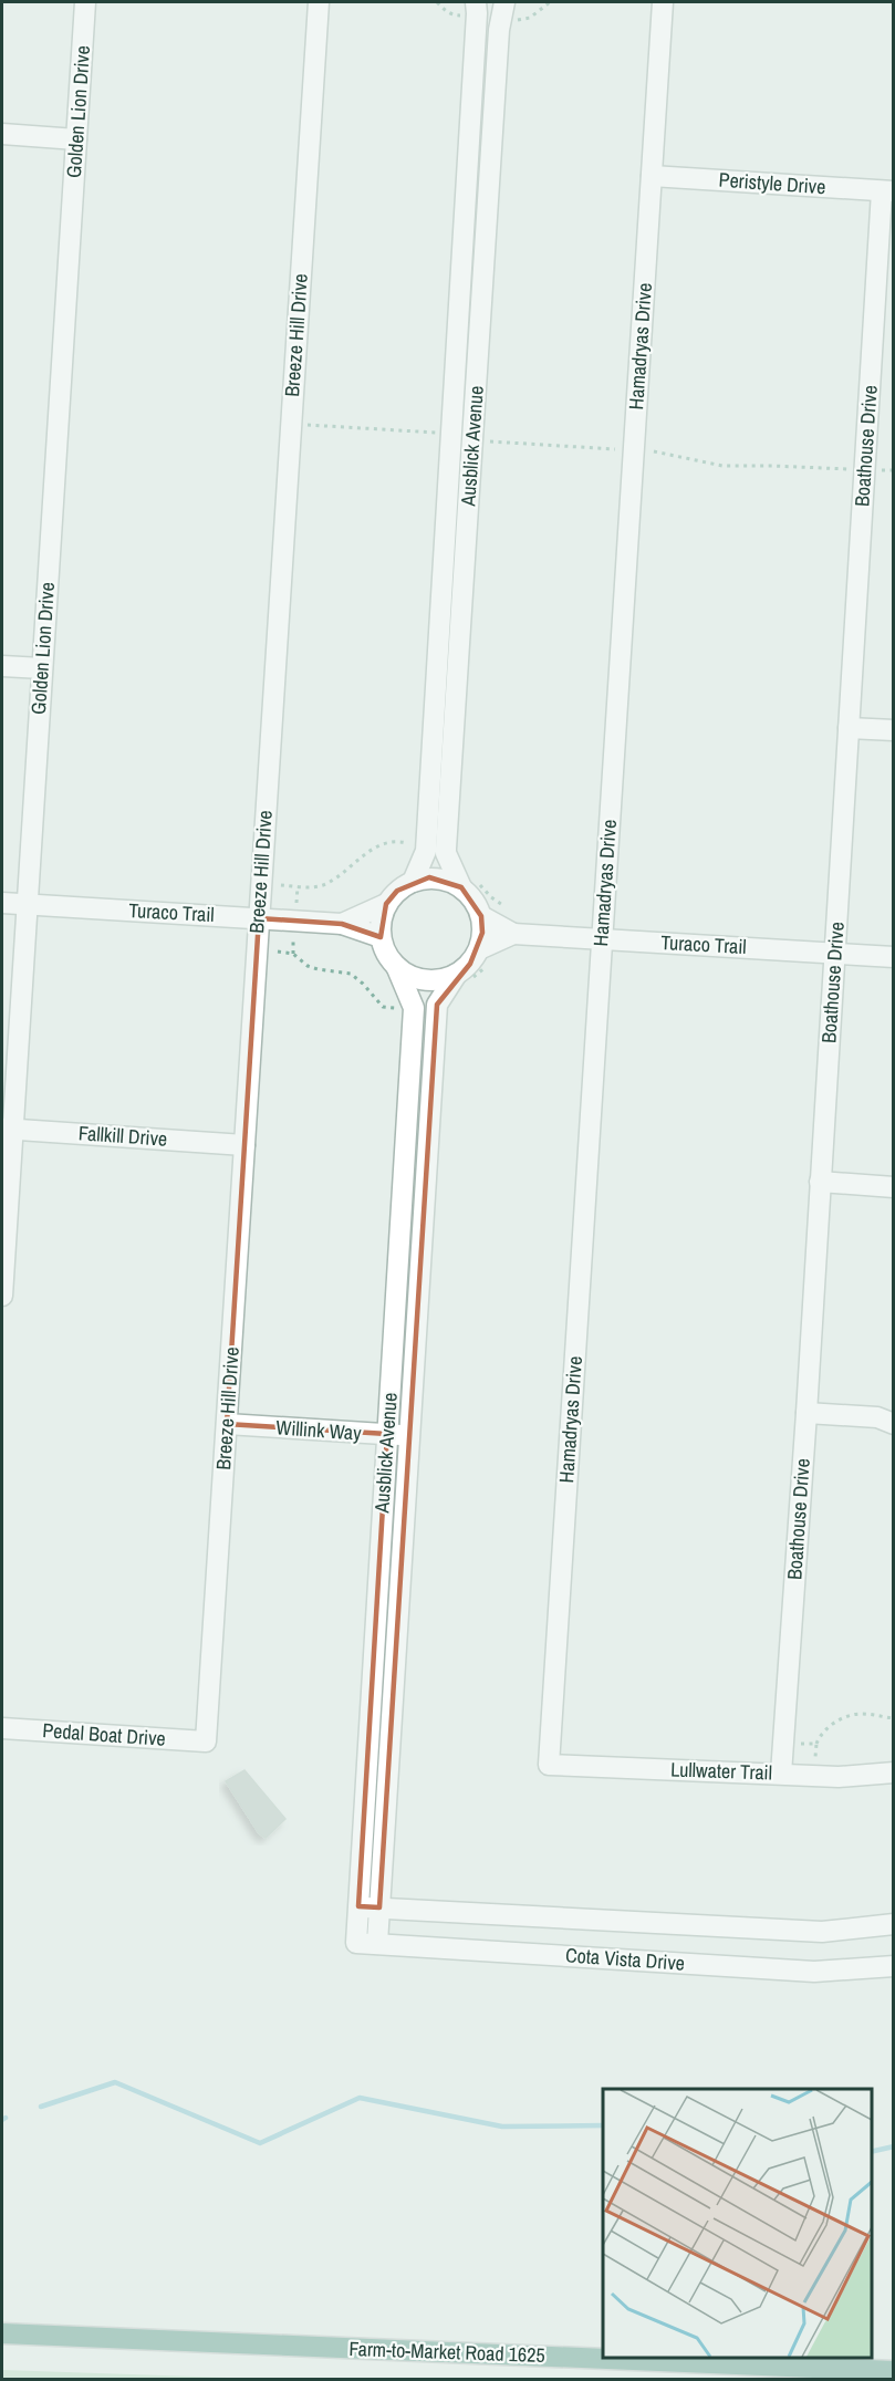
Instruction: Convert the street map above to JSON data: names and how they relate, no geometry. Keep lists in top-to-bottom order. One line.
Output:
{"streets":{"main road":["Farm-to-Market Road 1625"],"street":["Golden Lion Drive","Peristyle Drive","Breeze Hill Drive","Hamadryas Drive","Ausblick Avenue","Boathouse Drive","Turaco Trail","Fallkill Drive","Willink Way","Pedal Boat Drive","Lullwater Trail","Cota Vista Drive"]},"crossings":[["Golden Lion Drive","Turaco Trail"],["Golden Lion Drive","Fallkill Drive"],["Peristyle Drive","Hamadryas Drive"],["Peristyle Drive","Boathouse Drive"],["Breeze Hill Drive","Turaco Trail"],["Breeze Hill Drive","Fallkill Drive"],["Breeze Hill Drive","Willink Way"],["Breeze Hill Drive","Pedal Boat Drive"],["Hamadryas Drive","Turaco Trail"],["Hamadryas Drive","Lullwater Trail"],["Ausblick Avenue","Turaco Trail"],["Ausblick Avenue","Willink Way"],["Ausblick Avenue","Cota Vista Drive"],["Boathouse Drive","Turaco Trail"],["Boathouse Drive","Lullwater Trail"]]}
